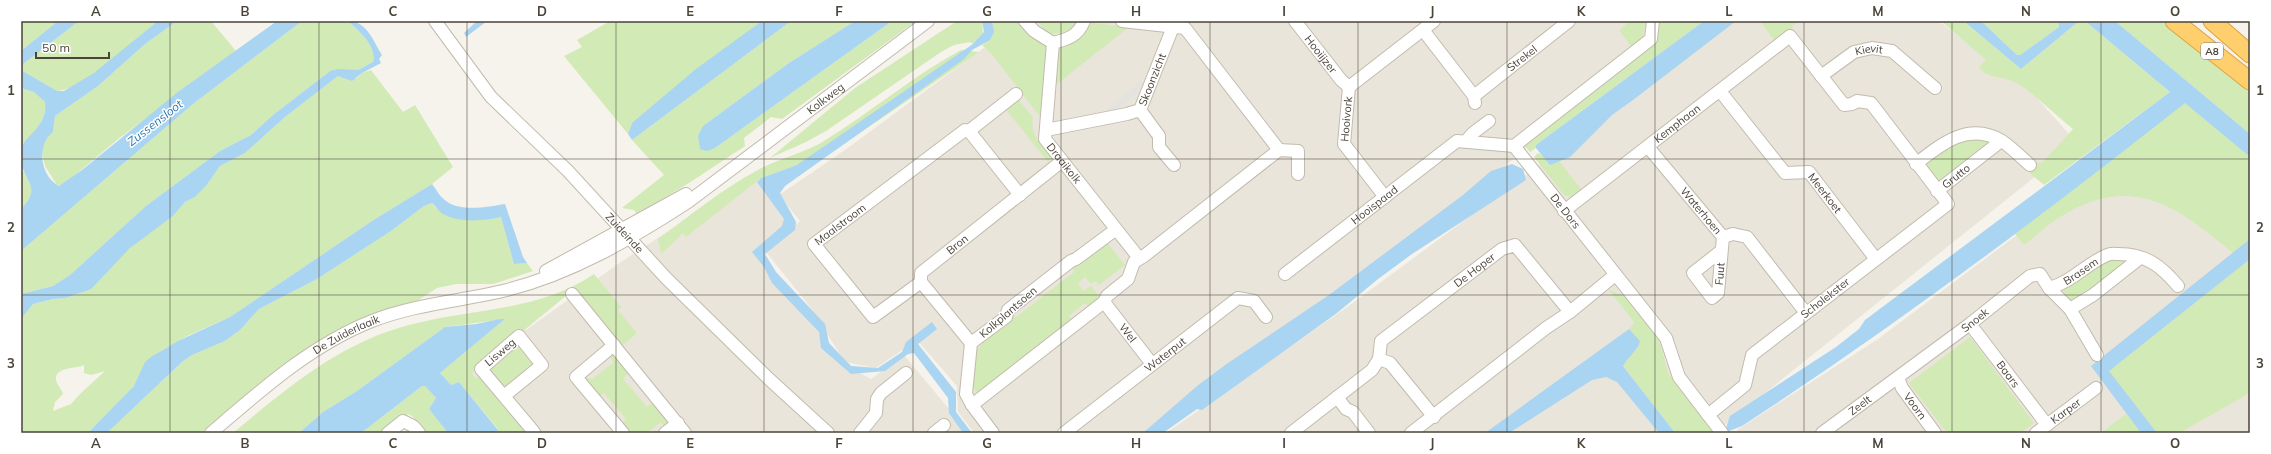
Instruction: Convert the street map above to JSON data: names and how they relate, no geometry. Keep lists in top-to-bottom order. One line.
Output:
{"streets":{"highway":["A8"],"street":["Kievit","Hooiijzer","Strekel","Skoonzicht","Kolkweg","Hooivork","Kemphaan","Draaikolk","Grutto","Meerkoet","Hooispaad","De Dors","Waterhoen","Maalstroom","Zuideinde","Bron","De Hoper","Brasem","Fuut","Scholekster","Kolkplantsoen","Snoek","Wel","De Zuiderlaaik","Lisweg","Waterput","Baars","Zeelt","Voorn","Karper"]},"crossings":[["Kievit","Kemphaan"],["Kievit","Grutto"],["Hooiijzer","Hooivork"],["Strekel","Hooivork"],["Skoonzicht","Draaikolk"],["Kolkweg","Zuideinde"],["Kolkweg","De Zuiderlaaik"],["Hooivork","Hooispaad"],["Kemphaan","Grutto"],["Kemphaan","Meerkoet"],["Kemphaan","De Dors"],["Kemphaan","Waterhoen"],["Draaikolk","Bron"],["Draaikolk","Kolkplantsoen"],["Grutto","Scholekster"],["Meerkoet","Scholekster"],["Hooispaad","De Dors"],["De Dors","Scholekster"],["Waterhoen","Fuut"],["Waterhoen","Scholekster"],["Maalstroom","Bron"],["Zuideinde","De Zuiderlaaik"],["Brasem","Snoek"],["Snoek","Baars"],["Snoek","Zeelt"],["Snoek","Voorn"],["Wel","Waterput"],["Baars","Karper"],["Zeelt","Voorn"]],"water":["Zussensloot"],"scale_bar":"50 m","grid":{"columns":["A","B","C","D","E","F","G","H","I","J","K","L","M","N","O"],"rows":["1","2","3"]}}
